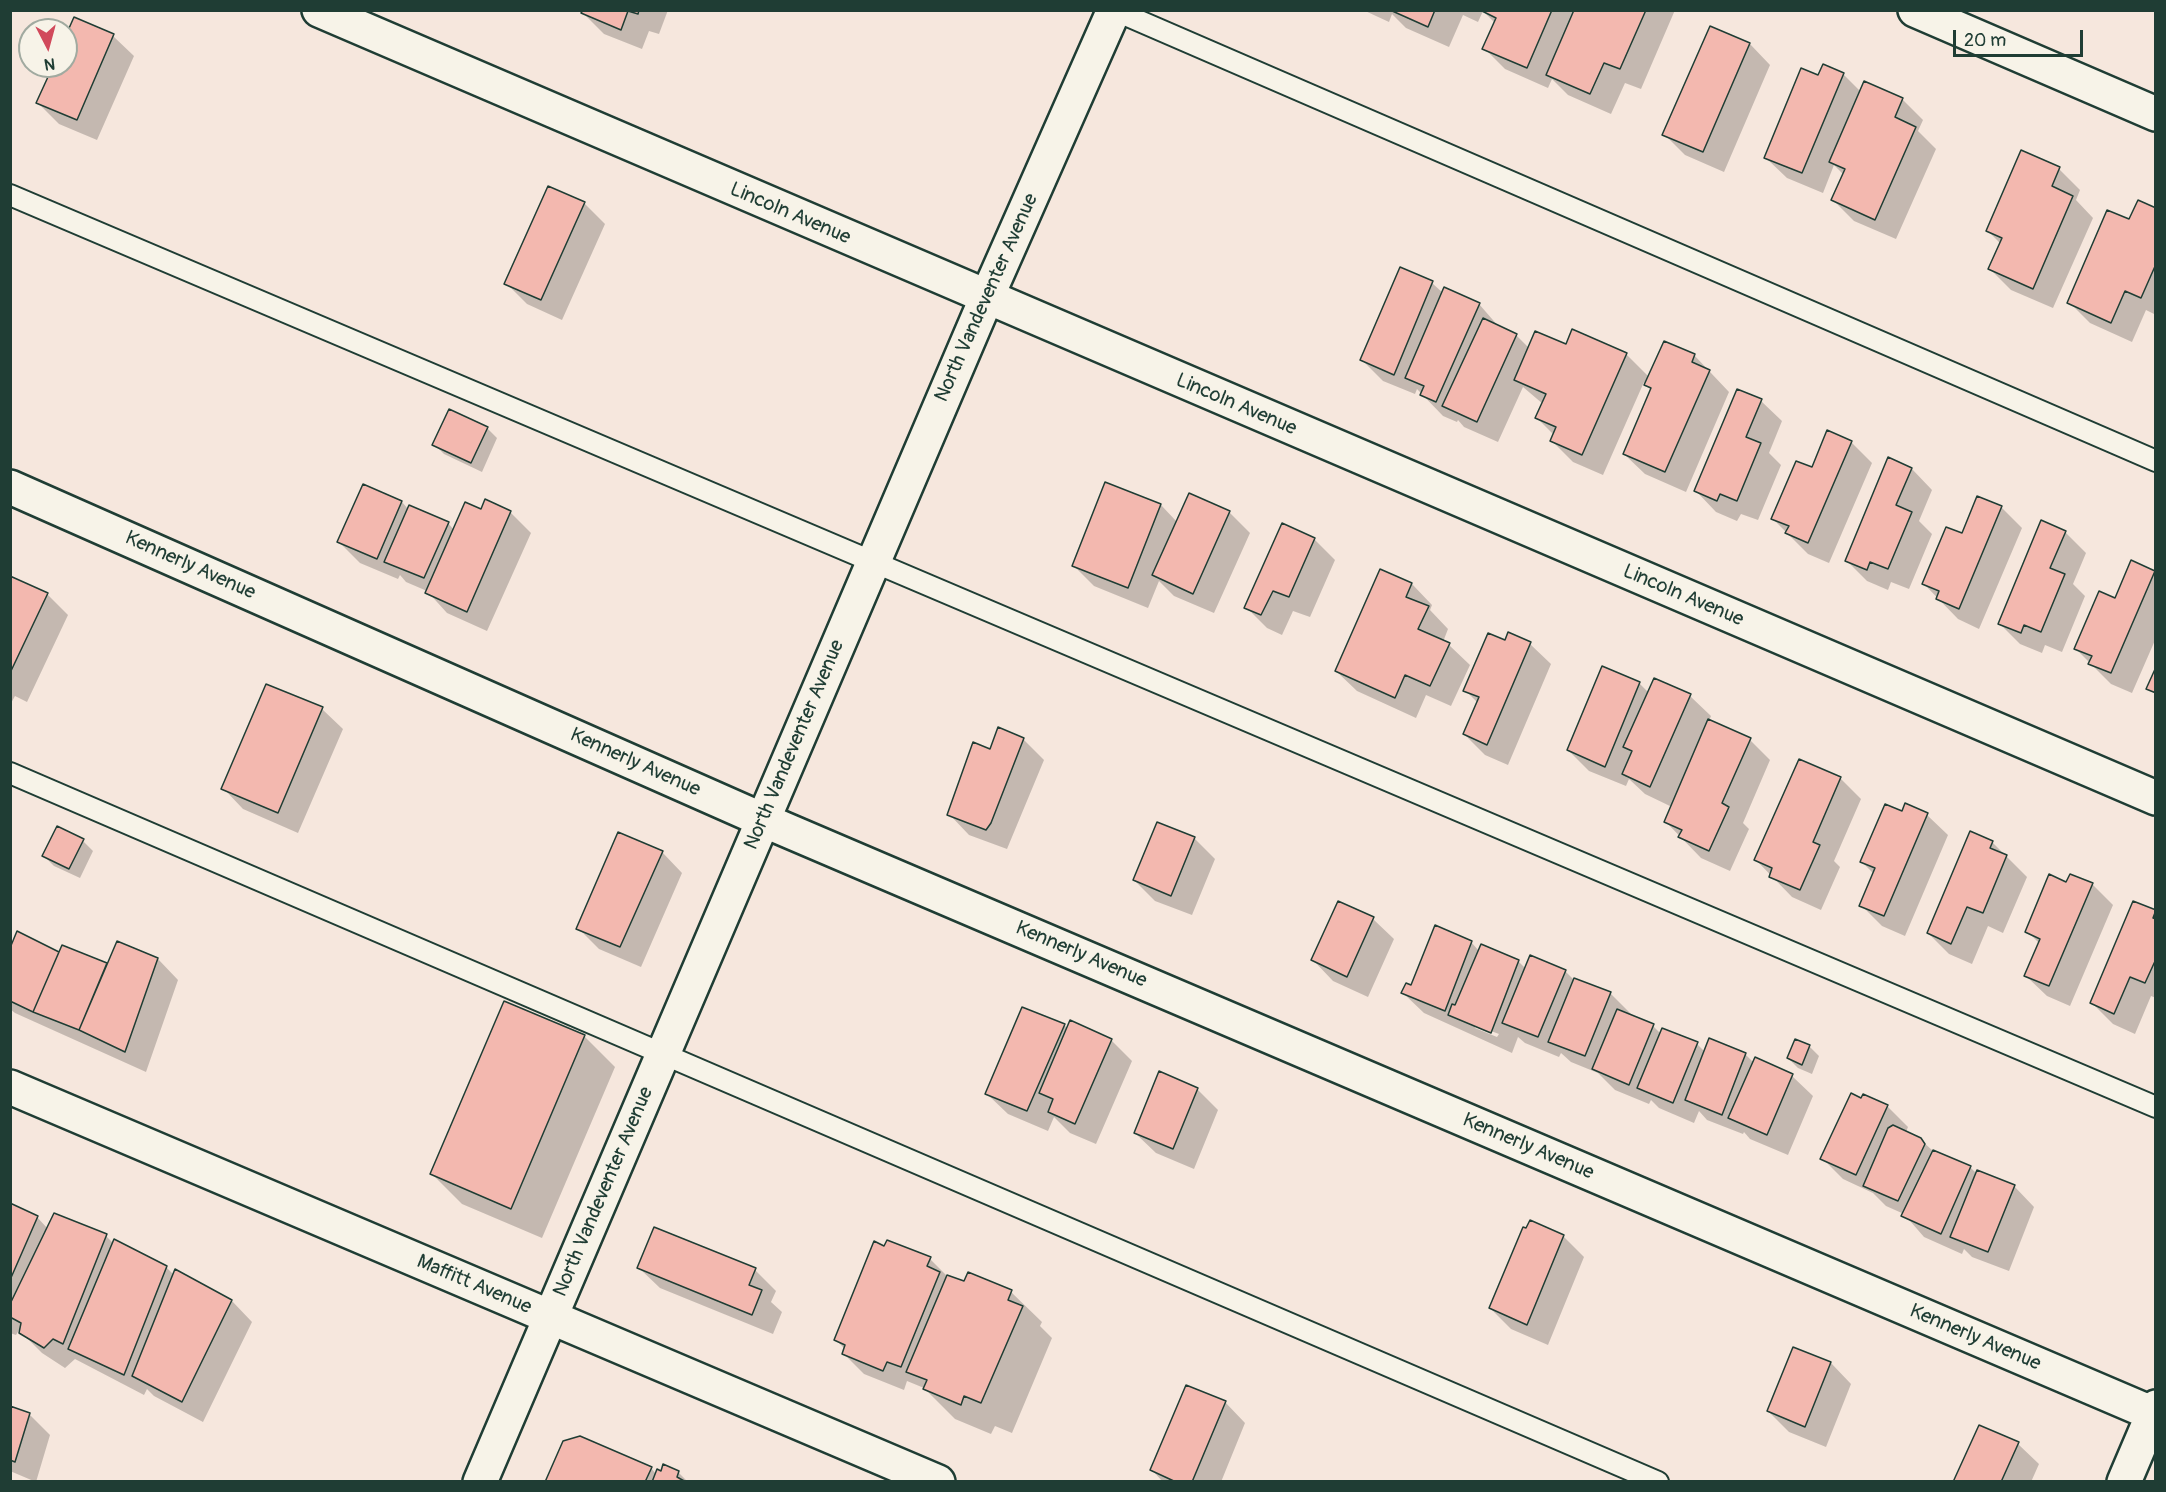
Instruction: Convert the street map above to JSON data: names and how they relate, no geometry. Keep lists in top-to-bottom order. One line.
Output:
{"streets":{"street":["Lincoln Avenue","North Vandeventer Avenue","Kennerly Avenue","Maffitt Avenue"]},"crossings":[["Lincoln Avenue","North Vandeventer Avenue"],["North Vandeventer Avenue","Kennerly Avenue"],["North Vandeventer Avenue","Maffitt Avenue"]],"scale_bar":"20 m","north":"bottom"}
